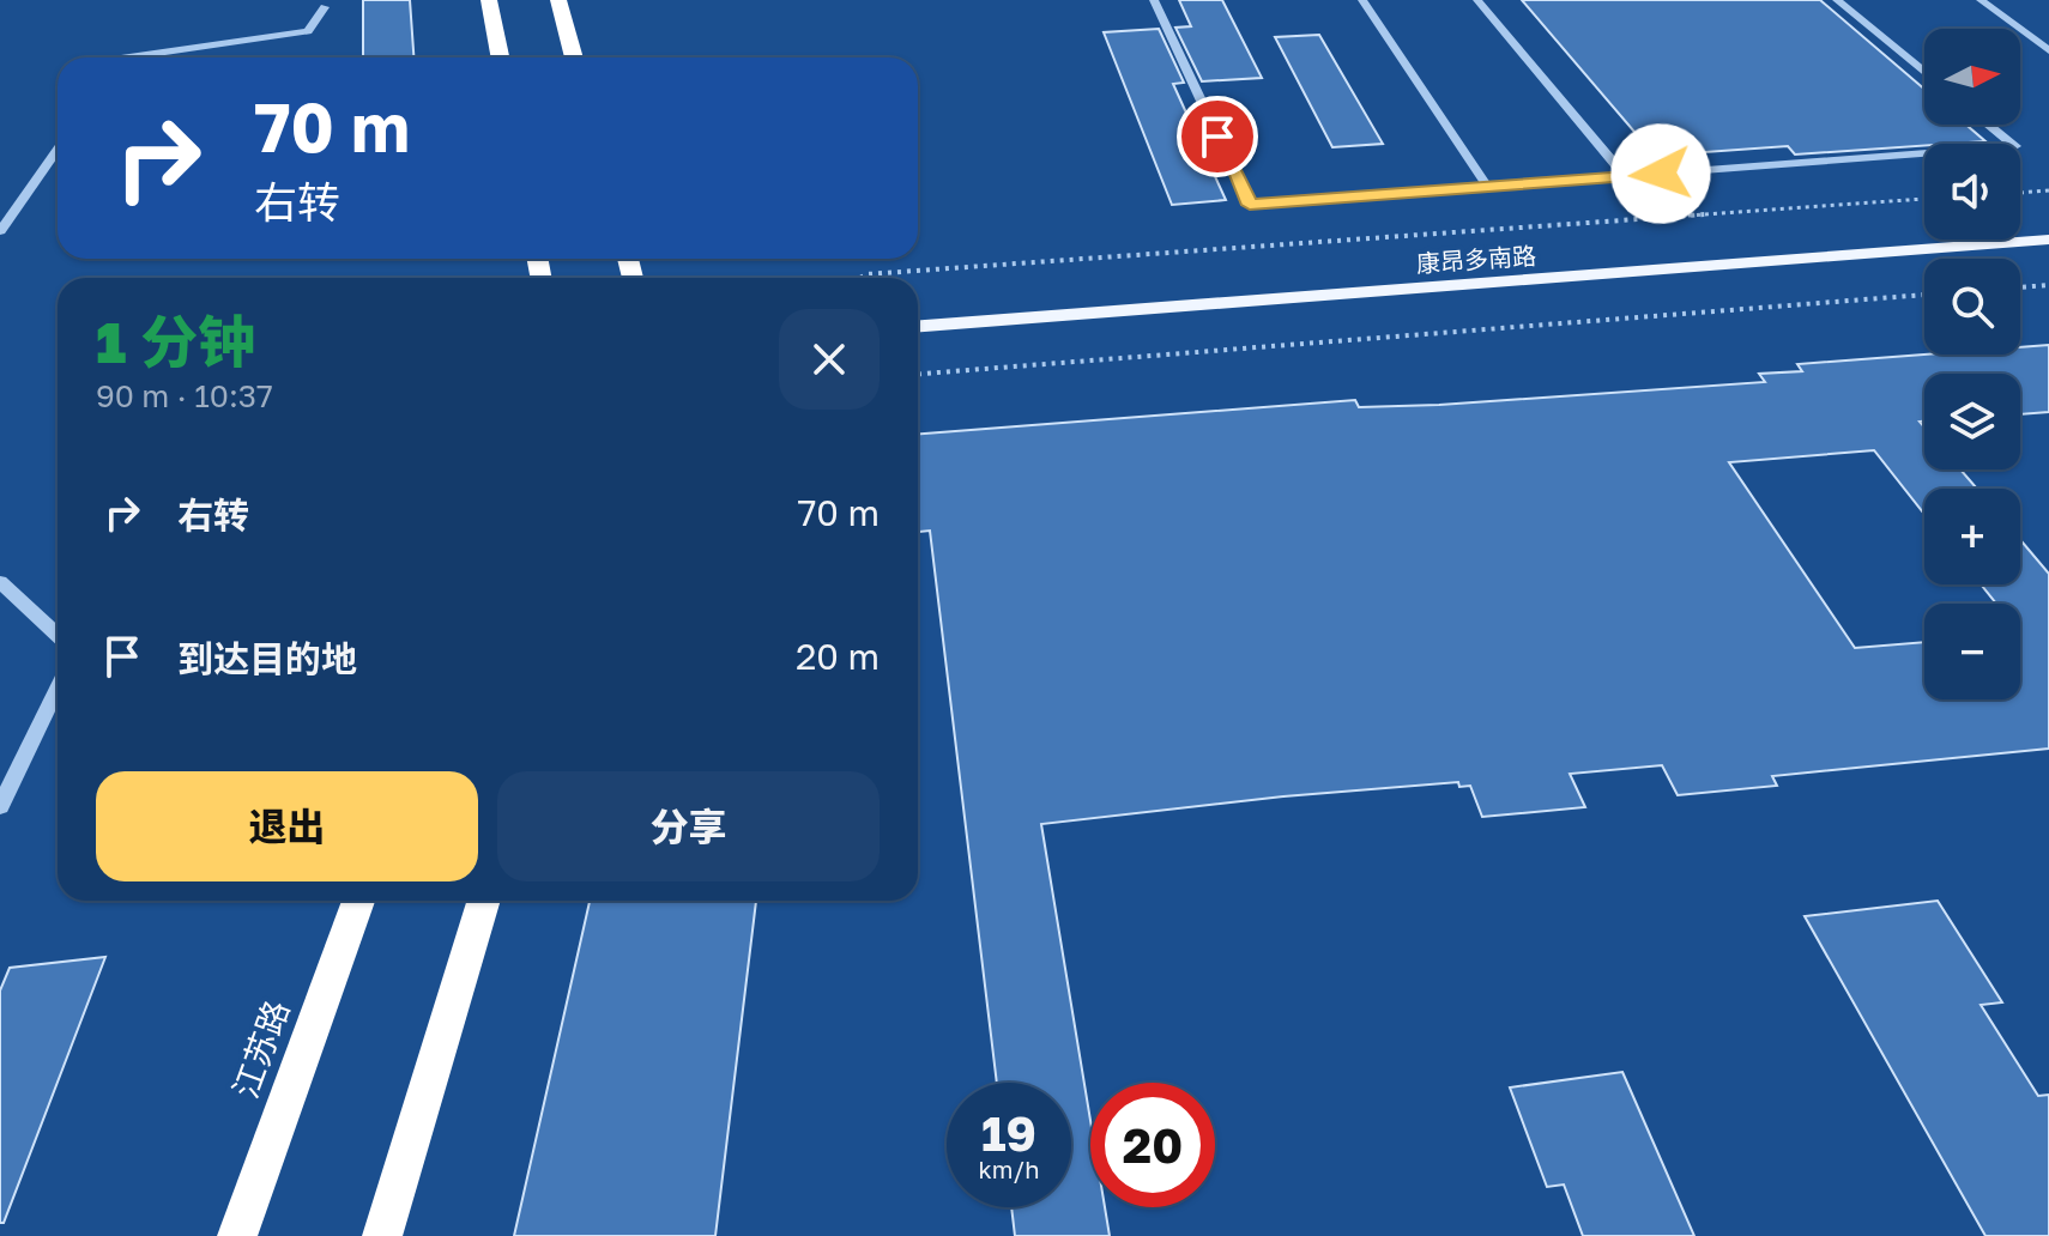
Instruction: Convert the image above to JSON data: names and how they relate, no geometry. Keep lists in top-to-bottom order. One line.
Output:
{"streets":{"highway":["江苏路"],"main road":["康昂多南路"]},"north":"right","page":{"map_buttons":["+","−"],"turn":["70 m","右转"],"heading":["1 分钟","90 m · 10:37"],"list":[{"name":"右转","value":"70 m"},{"name":"到达目的地","value":"20 m"}],"buttons":["退出","分享"],"speed":"19 km/h","limit":"20"}}
